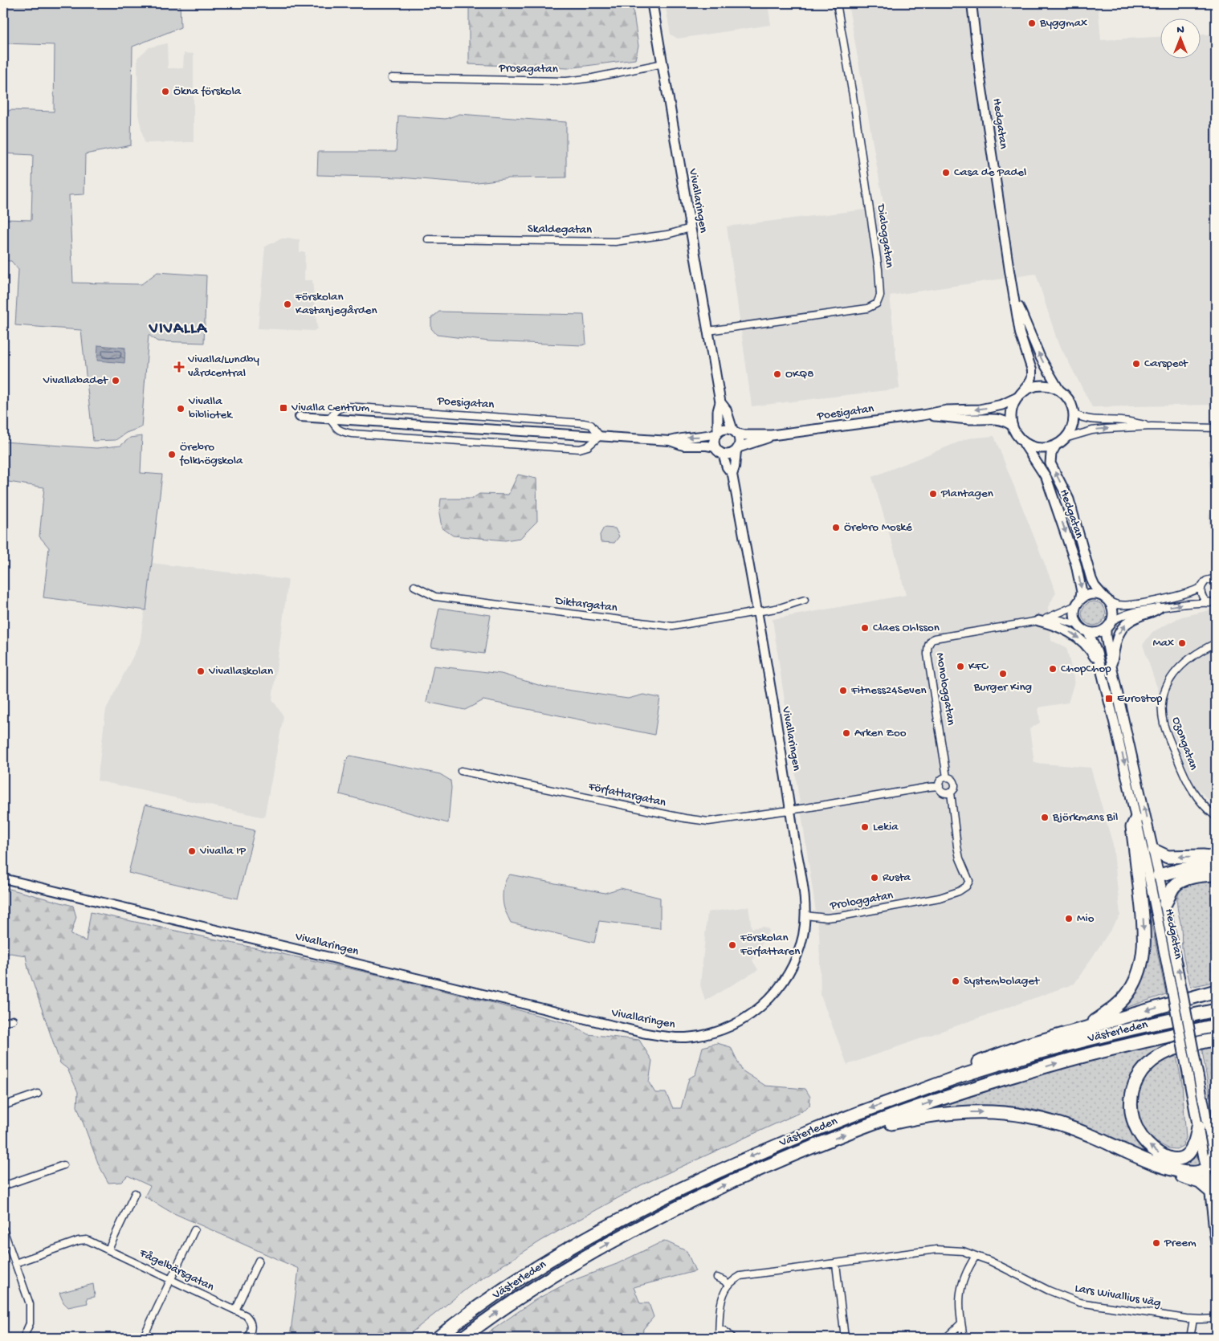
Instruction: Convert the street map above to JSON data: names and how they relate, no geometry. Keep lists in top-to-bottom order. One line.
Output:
{"streets":{"highway":["Västerleden"],"main road":["Hedgatan","Vivallaringen","Poesigatan"],"street":["Prosagatan","Skaldegatan","Dialoggatan","Diktargatan","Monologgatan","Ozongatan","Författargatan","Prologgatan","Fågelbärsgatan","Lars Wivallius väg"]},"crossings":[["Prosagatan","Vivallaringen"],["Hedgatan","Poesigatan"],["Hedgatan","Monologgatan"],["Vivallaringen","Skaldegatan"],["Vivallaringen","Dialoggatan"],["Vivallaringen","Poesigatan"],["Vivallaringen","Diktargatan"],["Vivallaringen","Författargatan"],["Vivallaringen","Prologgatan"],["Monologgatan","Prologgatan"]],"districts":["VIVALLA"],"places":{"other":["Byggmax","Ökna förskola","Casa de Padel","Förskolan Kastanjegården","Carspect","OKQ8","Vivallabadet","Vivalla bibliotek","Örebro folkhögskola","Plantagen","Örebro Moské","Claes Ohlsson","Max","KFC","ChopChop","Vivallaskolan","Burger King","Fitness24Seven","Arken Zoo","Björkmans Bil","Lekia","Vivalla IP","Rusta","Mio","Förskolan Författaren","Systembolaget","Preem"],"health":["Vivalla/Lundby vårdcentral"],"transit":["Vivalla Centrum","Eurostop"]},"north":"top"}
